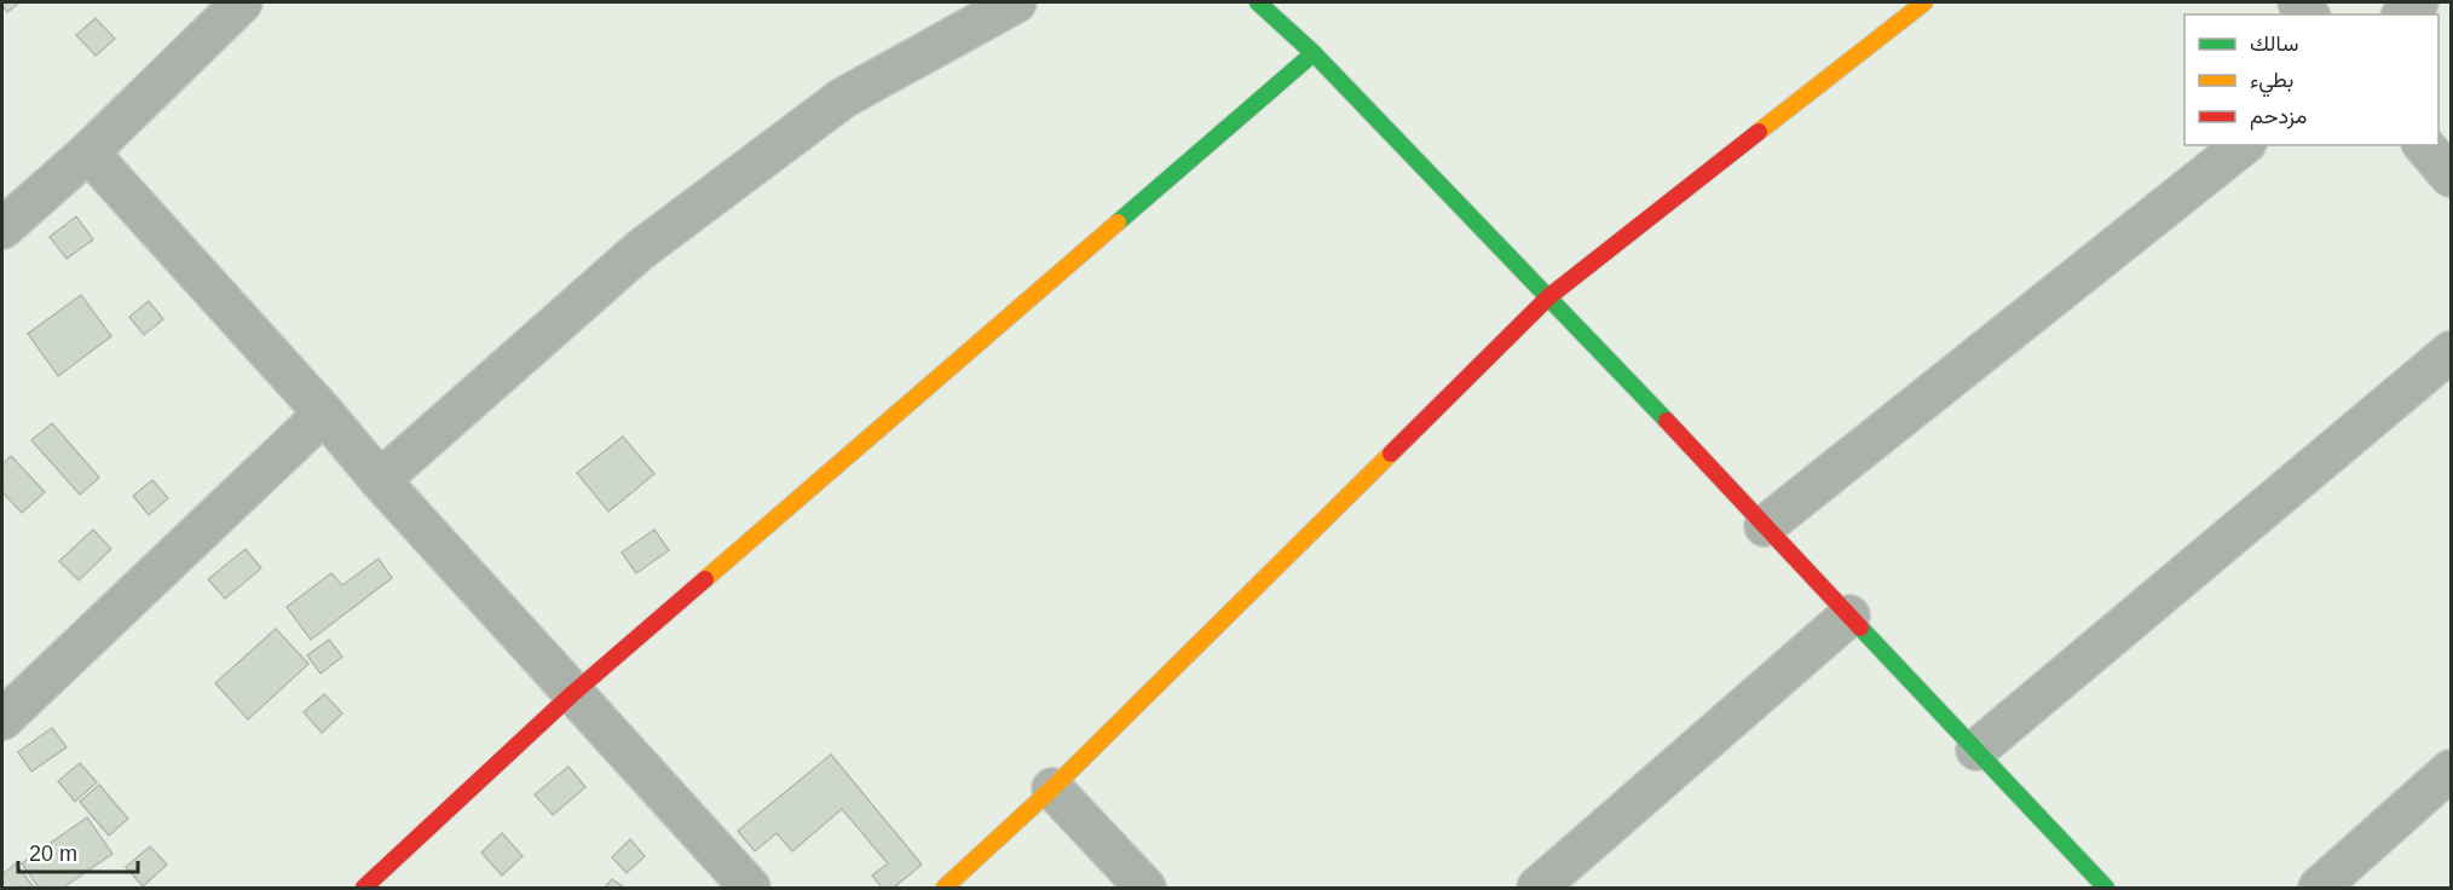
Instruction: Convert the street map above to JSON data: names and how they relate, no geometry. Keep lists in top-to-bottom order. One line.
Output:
{"legend":["سالك","بطيء","مزدحم"],"scale_bar":"20 m"}
